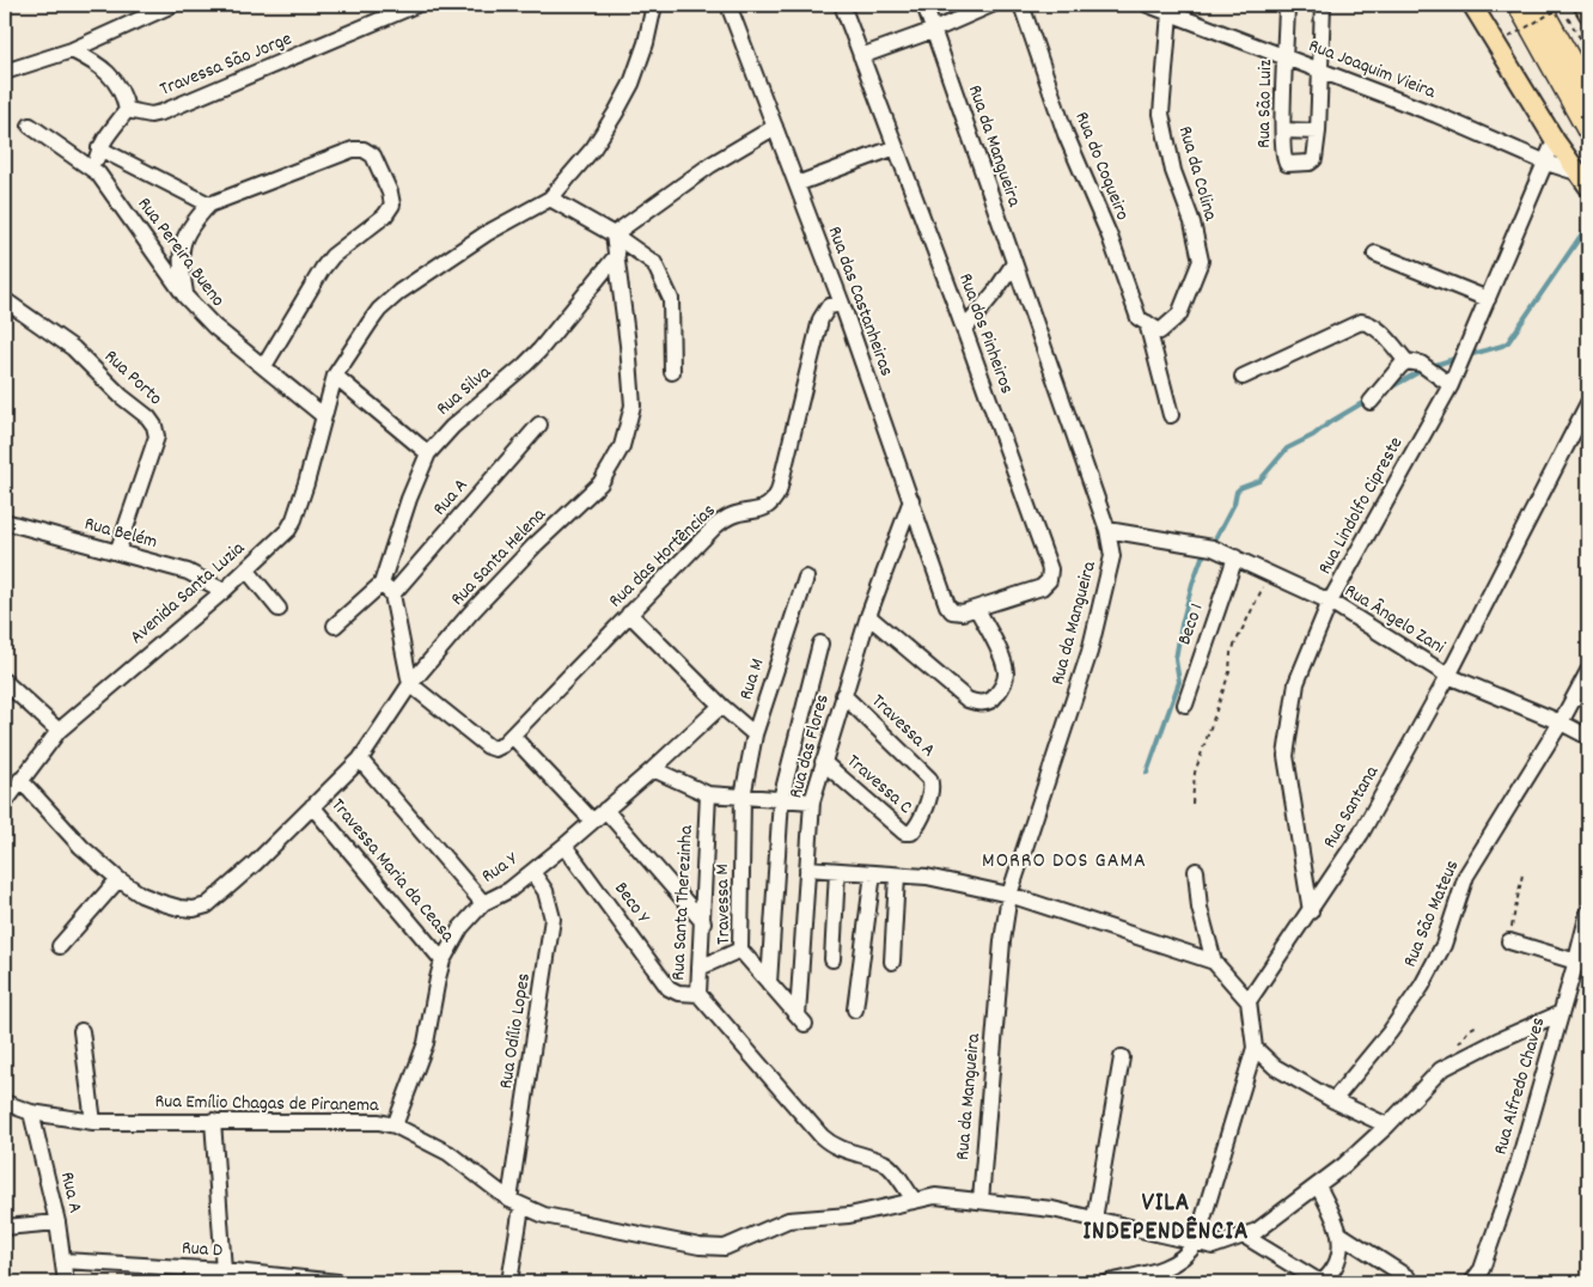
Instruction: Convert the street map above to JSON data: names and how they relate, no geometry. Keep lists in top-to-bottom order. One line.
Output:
{"streets":{"street":["Travessa São Jorge","Rua Joaquim Vieira","Rua São Luiz","Rua da Mangueira","Rua do Coqueiro","Rua da Colina","Rua Pereira Bueno","Rua das Castanheiras","Rua dos Pinheiros","Rua Porto","Rua Silva","Rua A","Rua Lindolfo Cipreste","Rua Belém","Rua das Hortências","Rua Santa Helena","Avenida Santa Luzia","Rua Ângelo Zani","Beco 1","Rua M","Travessa A","Rua das Flores","Travessa C","Rua Santana","Rua Y","Travessa Maria da Ceasa","Beco Y","Rua Santa Therezinha","Travessa M","Rua São Mateus","Rua Odílio Lopes","Rua Alfredo Chaves","Rua Emílio Chagas de Piranema","Rua D"]},"crossings":[["Rua Joaquim Vieira","Rua São Luiz"],["Rua Joaquim Vieira","Rua da Colina"],["Rua Joaquim Vieira","Rua Lindolfo Cipreste"],["Rua da Mangueira","Rua Ângelo Zani"],["Rua da Mangueira","Rua Emílio Chagas de Piranema"],["Rua do Coqueiro","Rua da Colina"],["Rua Pereira Bueno","Avenida Santa Luzia"],["Rua das Castanheiras","Rua dos Pinheiros"],["Rua das Castanheiras","Rua das Hortências"],["Rua das Castanheiras","Rua das Flores"],["Rua Porto","Rua Belém"],["Rua Silva","Rua A"],["Rua Silva","Rua Santa Helena"],["Rua A","Rua Emílio Chagas de Piranema"],["Rua A","Rua D"],["Rua Lindolfo Cipreste","Rua Ângelo Zani"],["Rua Lindolfo Cipreste","Rua Santana"],["Rua Belém","Avenida Santa Luzia"],["Rua Santa Helena","Travessa Maria da Ceasa"],["Rua Ângelo Zani","Beco 1"],["Rua Ângelo Zani","Rua Santana"],["Rua Ângelo Zani","Rua São Mateus"],["Rua M","Travessa M"],["Travessa A","Rua das Flores"],["Travessa A","Travessa C"],["Rua das Flores","Travessa C"],["Rua das Flores","Travessa M"],["Rua Y","Travessa Maria da Ceasa"],["Rua Y","Beco Y"],["Rua Y","Rua Odílio Lopes"],["Rua Y","Rua Emílio Chagas de Piranema"],["Beco Y","Rua Santa Therezinha"],["Rua Santa Therezinha","Rua Emílio Chagas de Piranema"],["Rua Odílio Lopes","Rua Emílio Chagas de Piranema"],["Rua Alfredo Chaves","Rua Emílio Chagas de Piranema"]],"districts":["MORRO DOS GAMA","VILA INDEPENDÊNCIA"]}
